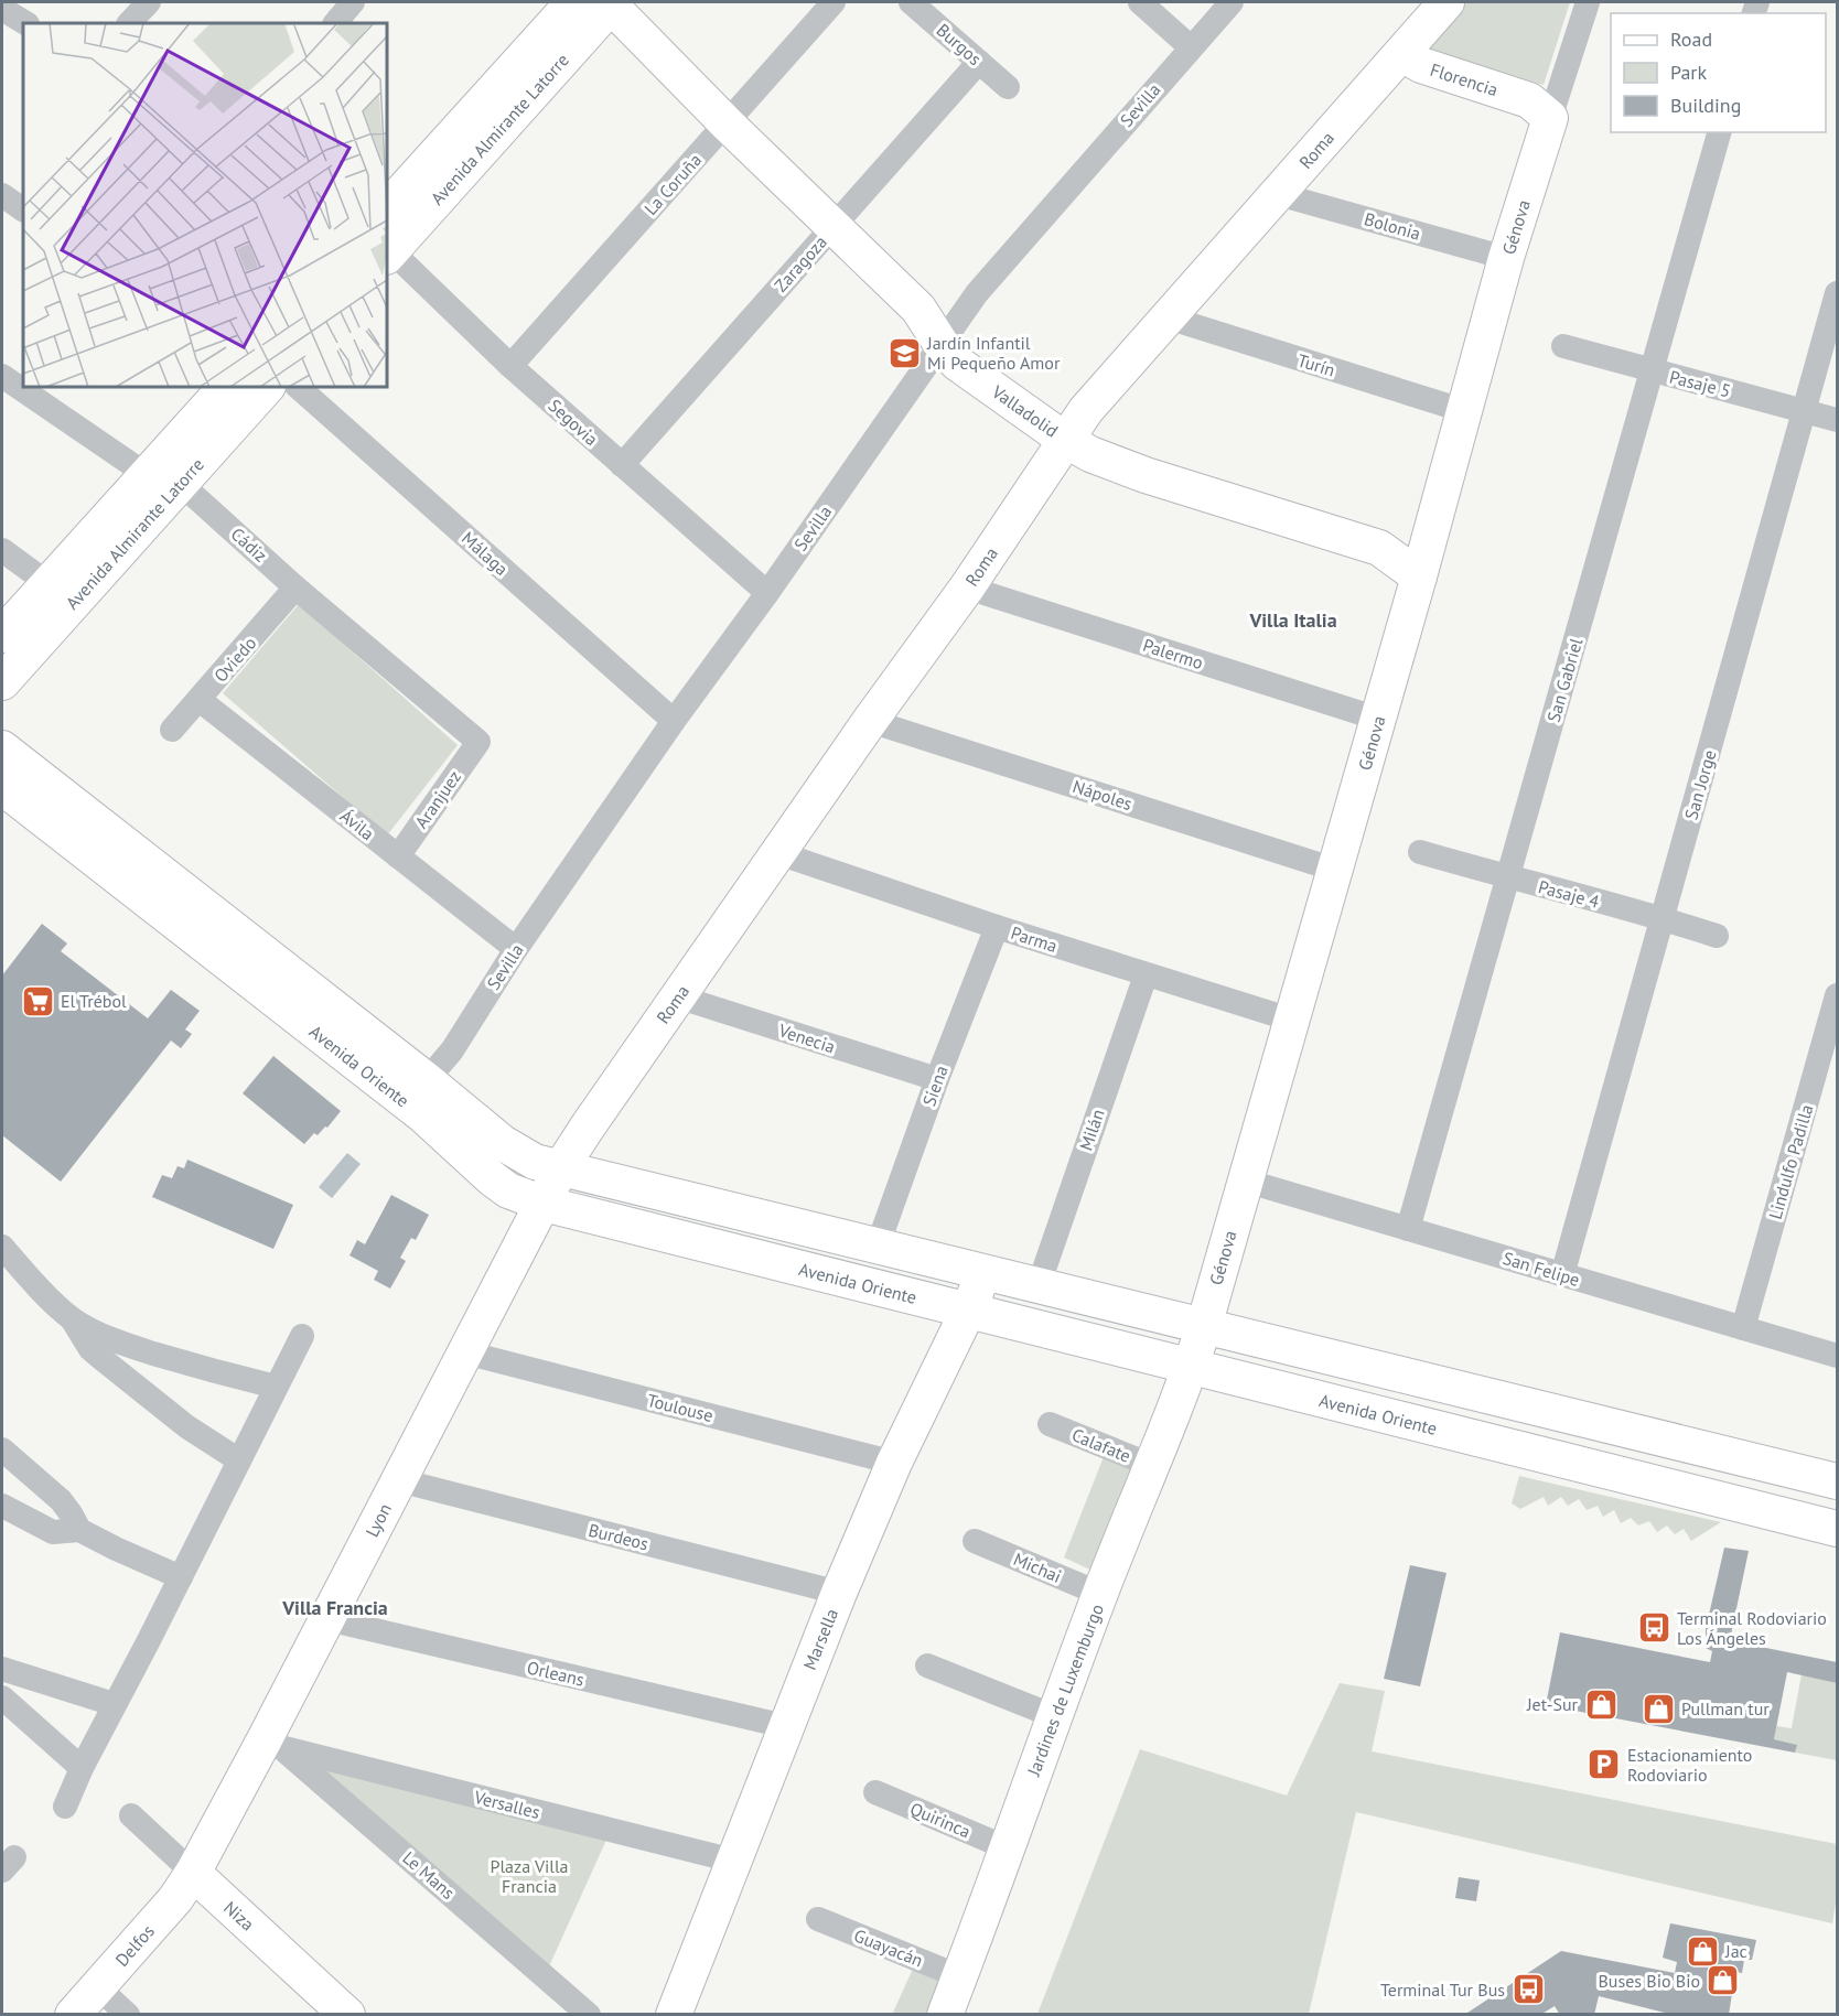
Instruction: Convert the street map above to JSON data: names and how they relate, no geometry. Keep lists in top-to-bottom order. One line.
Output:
{"streets":{"street":["Burgos","Florencia","Sevilla","Avenida Almirante Latorre","Roma","La Coruña","Bolonia","Génova","Zaragoza","Turín","Pasaje 5","Valladolid","Segovia","Cádiz","Málaga","Palermo","Oviedo","San Gabriel","San Jorge","Nápoles","Aranjuez","Ávila","Pasaje 4","Parma","Venecia","Avenida Oriente","Siena","Milán","Lindulfo Padilla","San Felipe","Toulouse","Calafate","Lyon","Burdeos","Michai","Marsella","Orleans","Jardines de Luxemburgo","Versalles","Quirinca","Le Mans","Niza","Delfos","Guayacán"]},"crossings":[["Burgos","Zaragoza"],["Florencia","Roma"],["Florencia","Génova"],["Sevilla","Valladolid"],["Sevilla","Segovia"],["Sevilla","Málaga"],["Sevilla","Ávila"],["Sevilla","Avenida Oriente"],["Avenida Almirante Latorre","Valladolid"],["Avenida Almirante Latorre","Segovia"],["Avenida Almirante Latorre","Cádiz"],["Roma","Bolonia"],["Roma","Turín"],["Roma","Valladolid"],["Roma","Palermo"],["Roma","Nápoles"],["Roma","Parma"],["Roma","Venecia"],["Roma","Avenida Oriente"],["Roma","Lyon"],["La Coruña","Valladolid"],["La Coruña","Segovia"],["Bolonia","Génova"],["Génova","Turín"],["Génova","Valladolid"],["Génova","Palermo"],["Génova","Nápoles"],["Génova","Parma"],["Génova","Avenida Oriente"],["Génova","San Felipe"],["Génova","Jardines de Luxemburgo"],["Zaragoza","Valladolid"],["Zaragoza","Segovia"],["Pasaje 5","San Gabriel"],["Pasaje 5","San Jorge"],["Cádiz","Oviedo"],["Cádiz","Aranjuez"],["Oviedo","Ávila"],["San Gabriel","Pasaje 4"],["San Gabriel","San Felipe"],["San Jorge","Pasaje 4"],["San Jorge","San Felipe"],["Aranjuez","Ávila"],["Parma","Siena"],["Parma","Milán"],["Venecia","Siena"],["Avenida Oriente","Siena"],["Avenida Oriente","Milán"],["Avenida Oriente","Lyon"],["Avenida Oriente","Marsella"],["Avenida Oriente","Jardines de Luxemburgo"],["Lindulfo Padilla","San Felipe"],["Toulouse","Lyon"],["Toulouse","Marsella"],["Calafate","Jardines de Luxemburgo"],["Lyon","Burdeos"],["Lyon","Orleans"],["Lyon","Versalles"],["Lyon","Le Mans"],["Lyon","Niza"],["Lyon","Delfos"],["Burdeos","Marsella"],["Michai","Jardines de Luxemburgo"],["Marsella","Orleans"],["Marsella","Versalles"],["Jardines de Luxemburgo","Quirinca"],["Jardines de Luxemburgo","Guayacán"],["Versalles","Le Mans"],["Niza","Delfos"]],"districts":["Villa Italia","Villa Francia"],"parks":["Plaza Villa Francia"],"places":{"school or university":["Jardín Infantil Mi Pequeño Amor"],"supermarket":["El Trébol"],"bus stop":["Terminal Rodoviario Los Ángeles","Terminal Tur Bus"],"shop":["Jet-Sur","Pullman tur","Jac","Buses Bio Bio"],"parking":["Estacionamiento Rodoviario"]},"legend":["Road","Park","Building"]}
